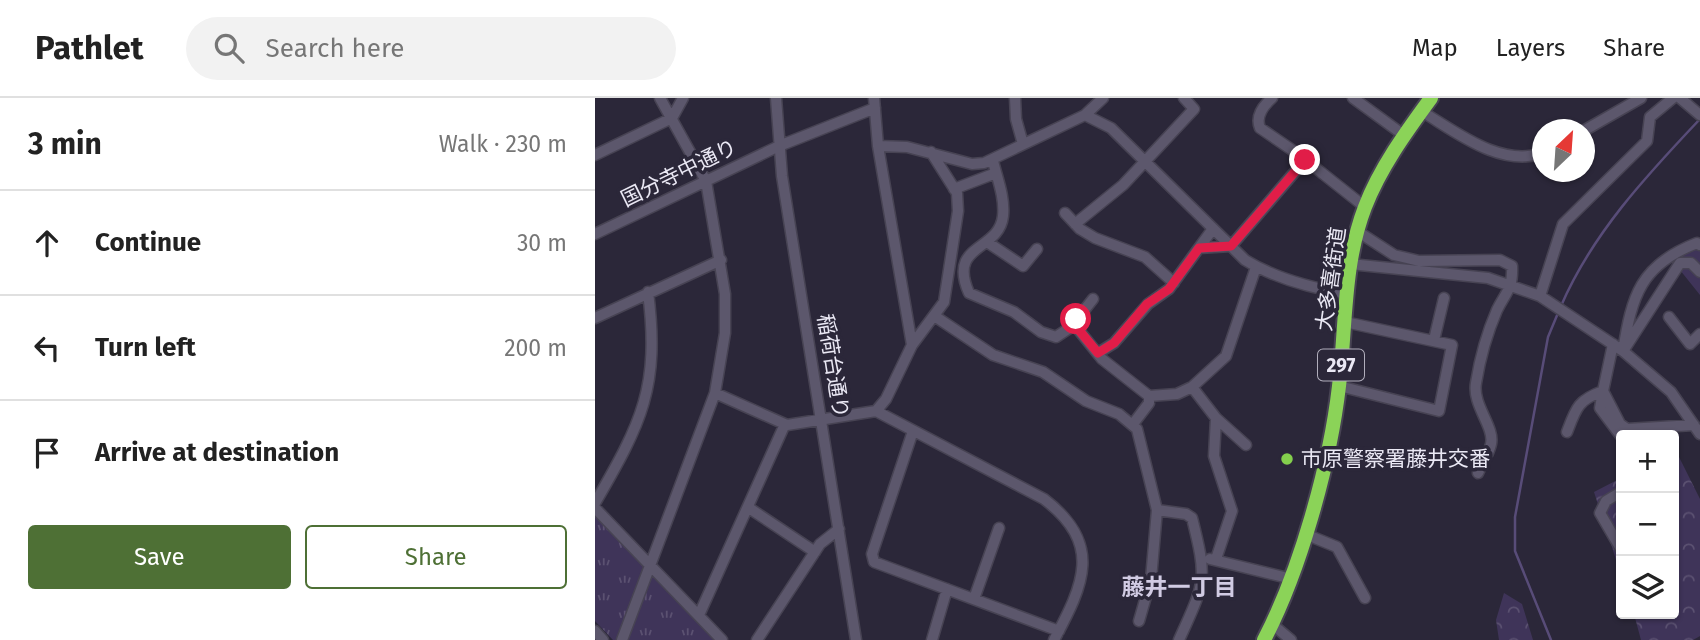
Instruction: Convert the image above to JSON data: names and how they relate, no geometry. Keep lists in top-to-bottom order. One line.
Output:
{"streets":{"highway":["大多喜街道","297"],"street":["国分寺中通り","稲荷台通り"]},"crossings":[["国分寺中通り","稲荷台通り"]],"districts":["藤井一丁目"],"places":["市原警察署藤井交番"],"north":"top right","page":{"header":"Pathlet","search":"Search here","nav":["Map","Layers","Share"],"heading":["3 min","Walk · 230 m"],"list":[["Continue","30 m"],["Turn left","200 m"],"Arrive at destination"],"map_buttons":["+","−"],"buttons":["Save","Share"]}}
